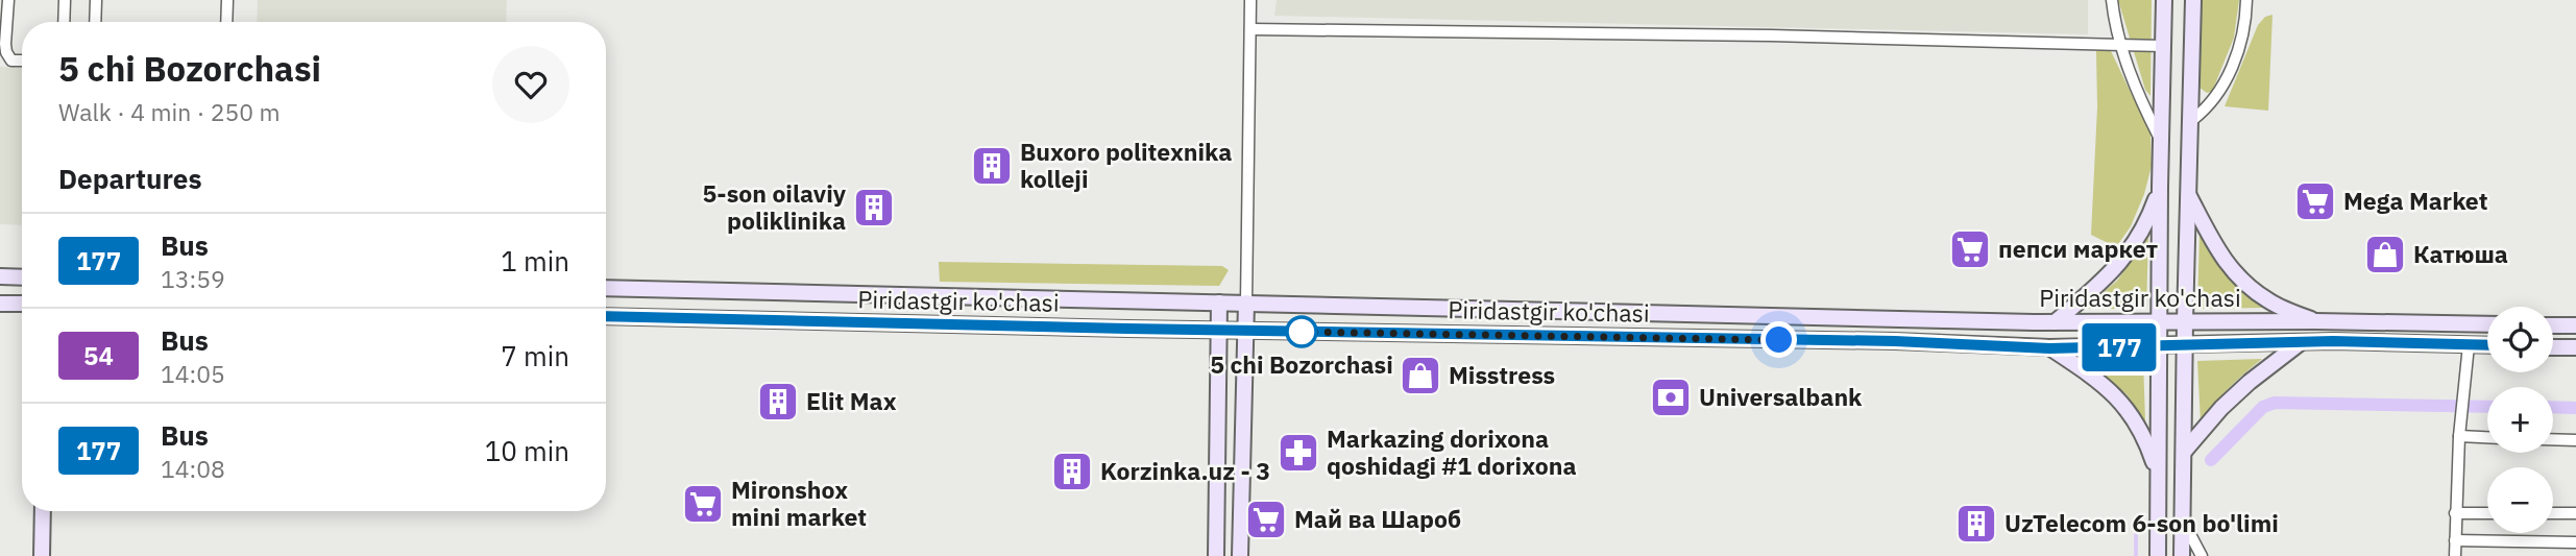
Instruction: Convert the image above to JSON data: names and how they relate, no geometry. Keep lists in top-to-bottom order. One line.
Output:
{"streets":{"main road":["Piridastgir ko'chasi"]},"places":{"building":["Buxoro politexnika kolleji","5-son oilaviy poliklinika","Elit Max","Korzinka.uz - 3","UzTelecom 6-son bo'limi"],"supermarket":["Mega Market","пепси маркет","Mironshox mini market","Май ва Шароб"],"shop":["Катюша","Misstress"],"other":["5 chi Bozorchasi"],"bank":["Universalbank"],"pharmacy":["Markazing dorixona qoshidagi #1 dorixona"]},"lines":["bus line 177"],"page":{"on_map":"177","heading":[["5 chi Bozorchasi","Walk · 4 min · 250 m"],"Departures"],"list":[{"mark":"177","name":"Bus","note":"13:59","value":"1 min"},{"mark":"54","name":"Bus","note":"14:05","value":"7 min"},{"mark":"177","name":"Bus","note":"14:08","value":"10 min"}],"map_buttons":["+","−"]}}
